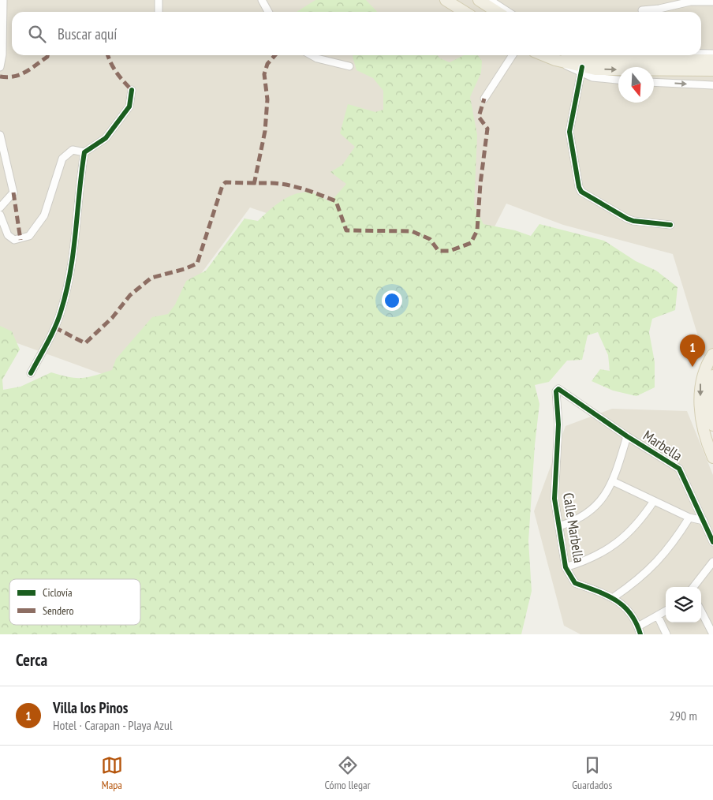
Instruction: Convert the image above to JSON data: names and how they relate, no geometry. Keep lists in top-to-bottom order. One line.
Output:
{"streets":{"street":["Marbella","Calle Marbella"]},"crossings":[["Marbella","Calle Marbella"]],"legend":["Ciclovía","Sendero"],"north":"bottom","page":{"search":"Buscar aquí","pins":"1","heading":"Cerca","list":[{"mark":"1","name":"Villa los Pinos","note":"Hotel · Carapan - Playa Azul","value":"290 m"}],"nav":["Mapa","Cómo llegar","Guardados"]}}
